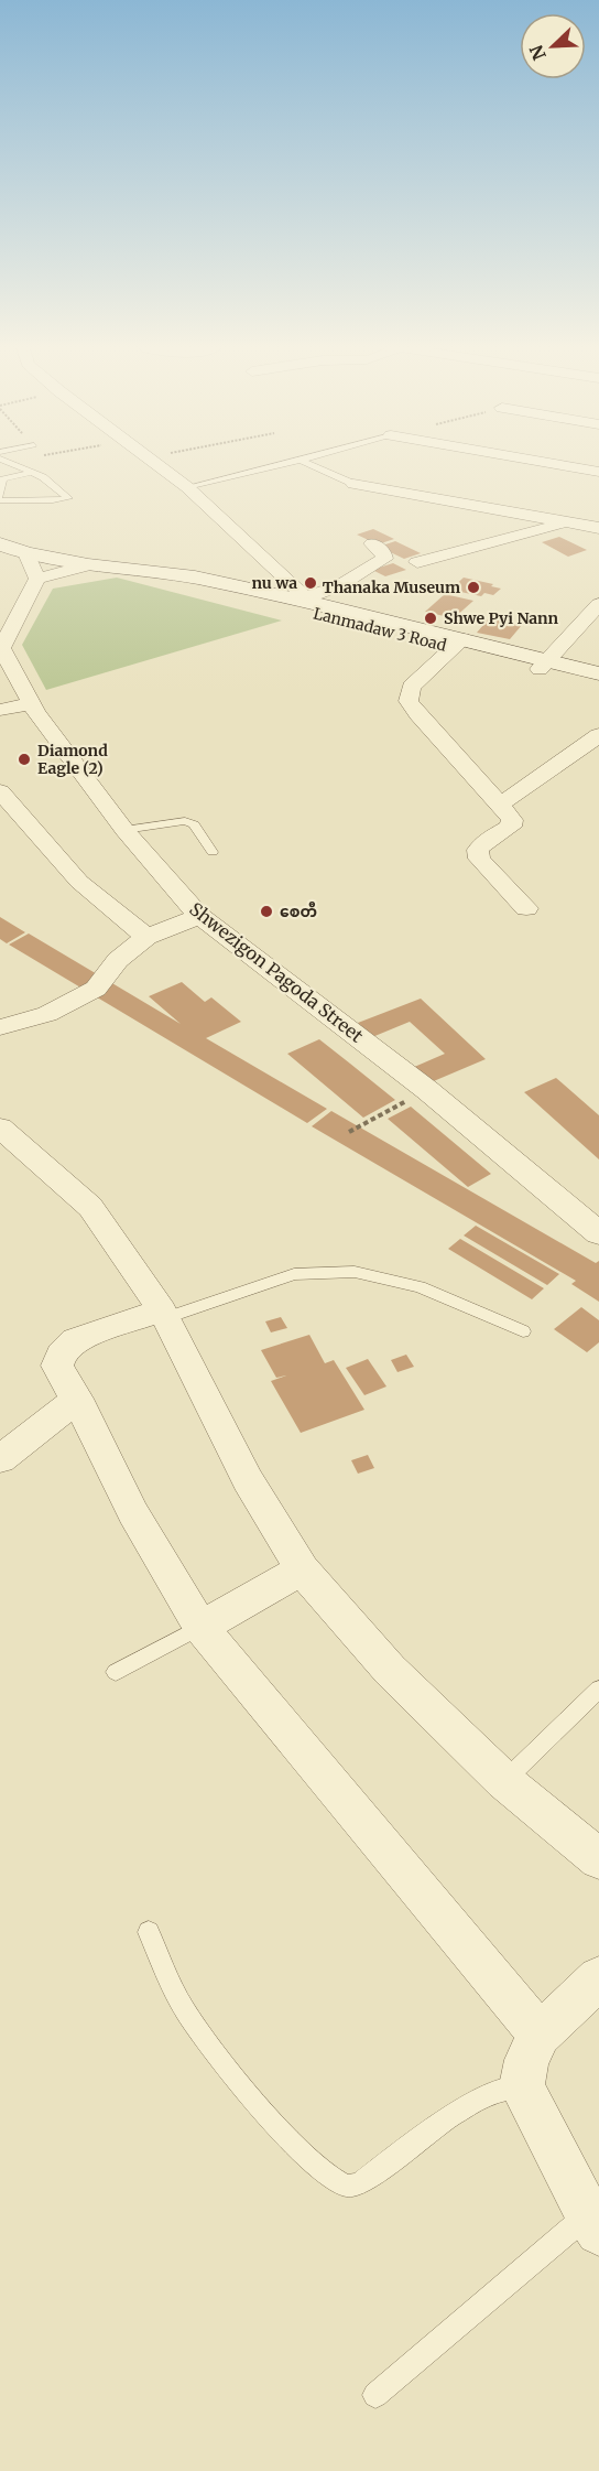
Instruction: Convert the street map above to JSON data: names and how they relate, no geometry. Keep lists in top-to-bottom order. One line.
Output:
{"streets":{"main road":["Lanmadaw 3 Road"],"street":["Shwezigon Pagoda Street"]},"places":["nu wa","Thanaka Museum","Shwe Pyi Nann","Diamond Eagle (2)","စေတီ"],"north":"bottom left"}
